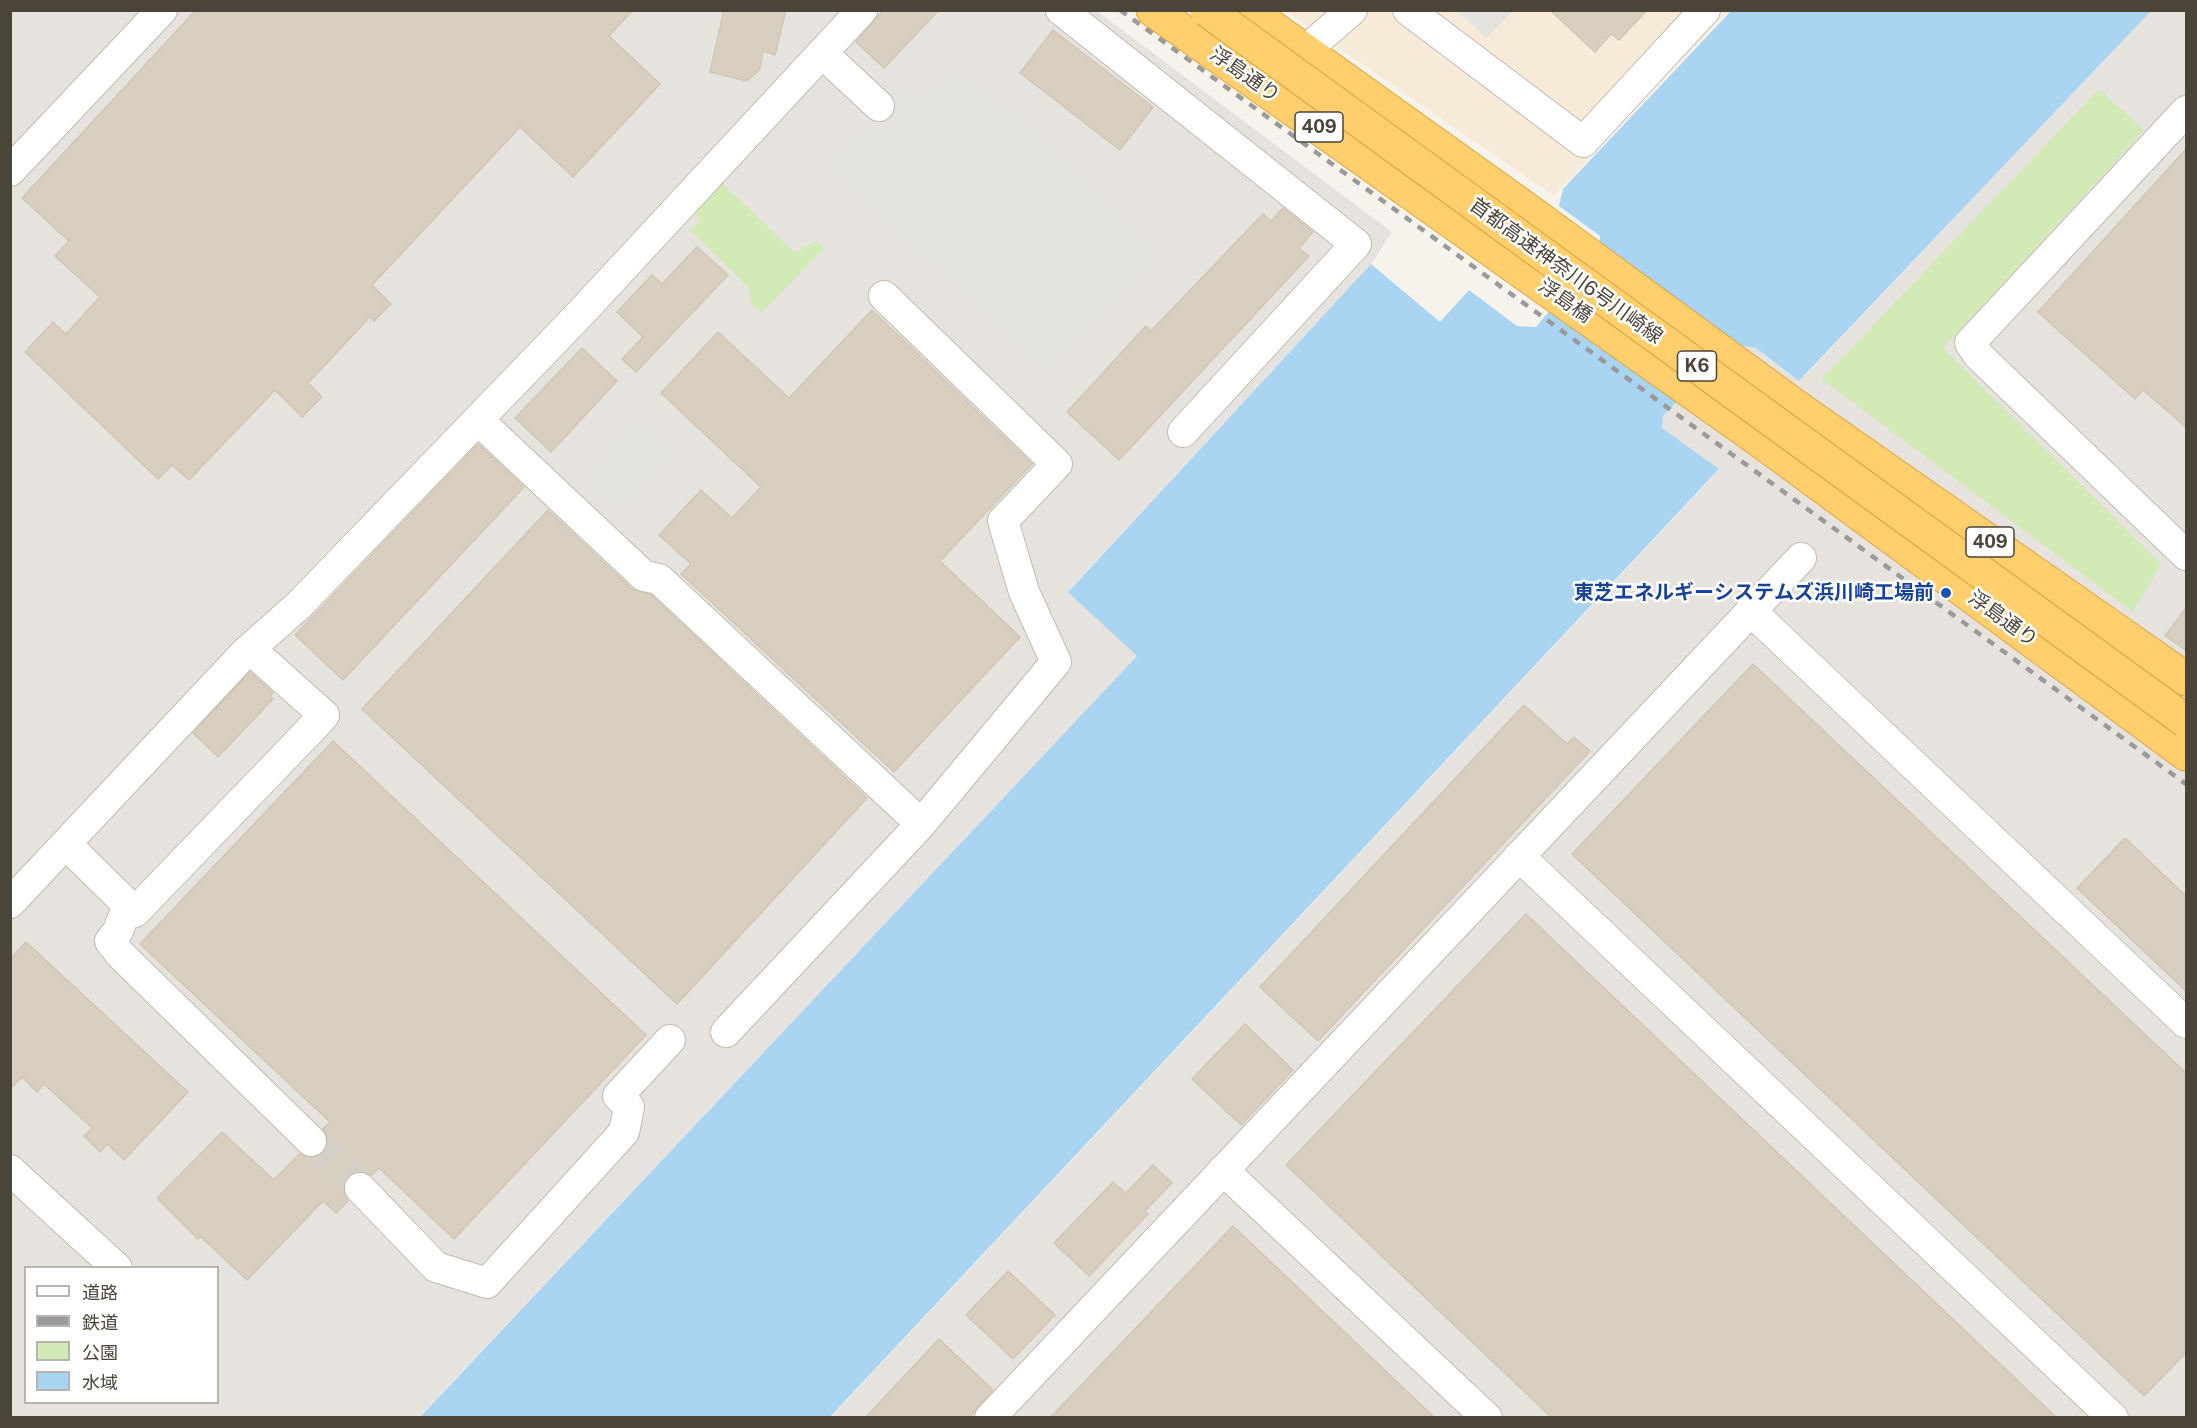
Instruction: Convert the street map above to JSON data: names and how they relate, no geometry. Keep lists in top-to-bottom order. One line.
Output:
{"streets":{"highway":["浮島通り","409","首都高速神奈川6号川崎線","浮島橋","K6"]},"crossings":[["浮島通り","首都高速神奈川6号川崎線"],["浮島通り","浮島橋"],["409","首都高速神奈川6号川崎線"]],"places":["東芝エネルギーシステムズ浜川崎工場前"],"legend":["道路","鉄道","公園","水域"]}
